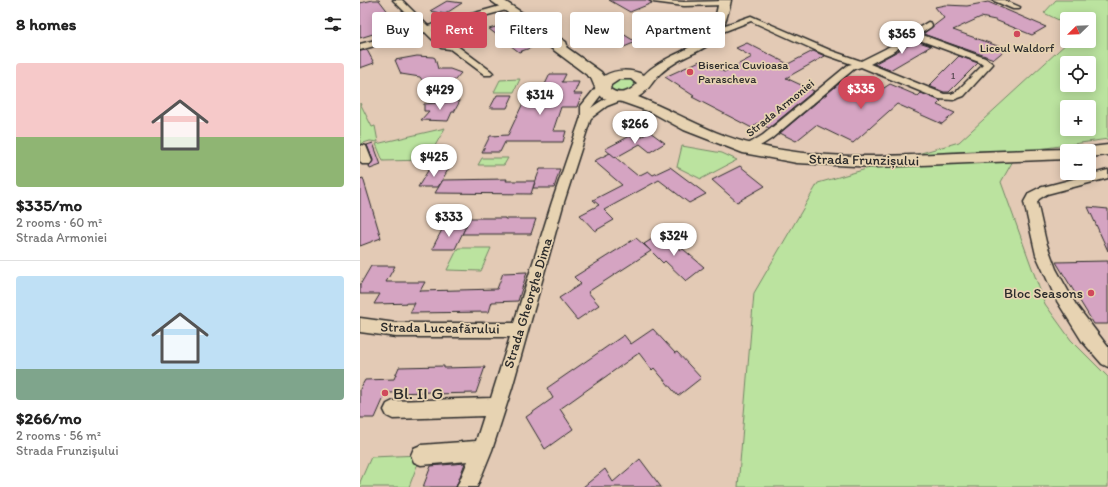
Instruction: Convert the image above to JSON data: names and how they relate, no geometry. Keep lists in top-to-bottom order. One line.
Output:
{"streets":{"main road":["Strada Frunzișului"],"street":["Strada Armoniei","Strada Gheorghe Dima","Strada Luceafărului"]},"crossings":[["Strada Armoniei","Strada Frunzișului"],["Strada Frunzișului","Strada Gheorghe Dima"],["Strada Gheorghe Dima","Strada Luceafărului"]],"places":["Liceul Waldorf","Biserica Cuvioasa Parascheva","Bloc Seasons","Bl. II G"],"house_numbers":["1"],"north":"bottom left","page":{"heading":"8 homes","map_buttons":["+","−"],"chip":["Buy","Rent","Filters","New","Apartment"],"price":["$365","$335","$429","$314","$266","$425","$333","$324"],"list":[{"name":"$335/mo","note":"2 rooms · 60 m² · Strada Armoniei"},{"name":"$266/mo","note":"2 rooms · 56 m² · Strada Frunzișului"}]}}
